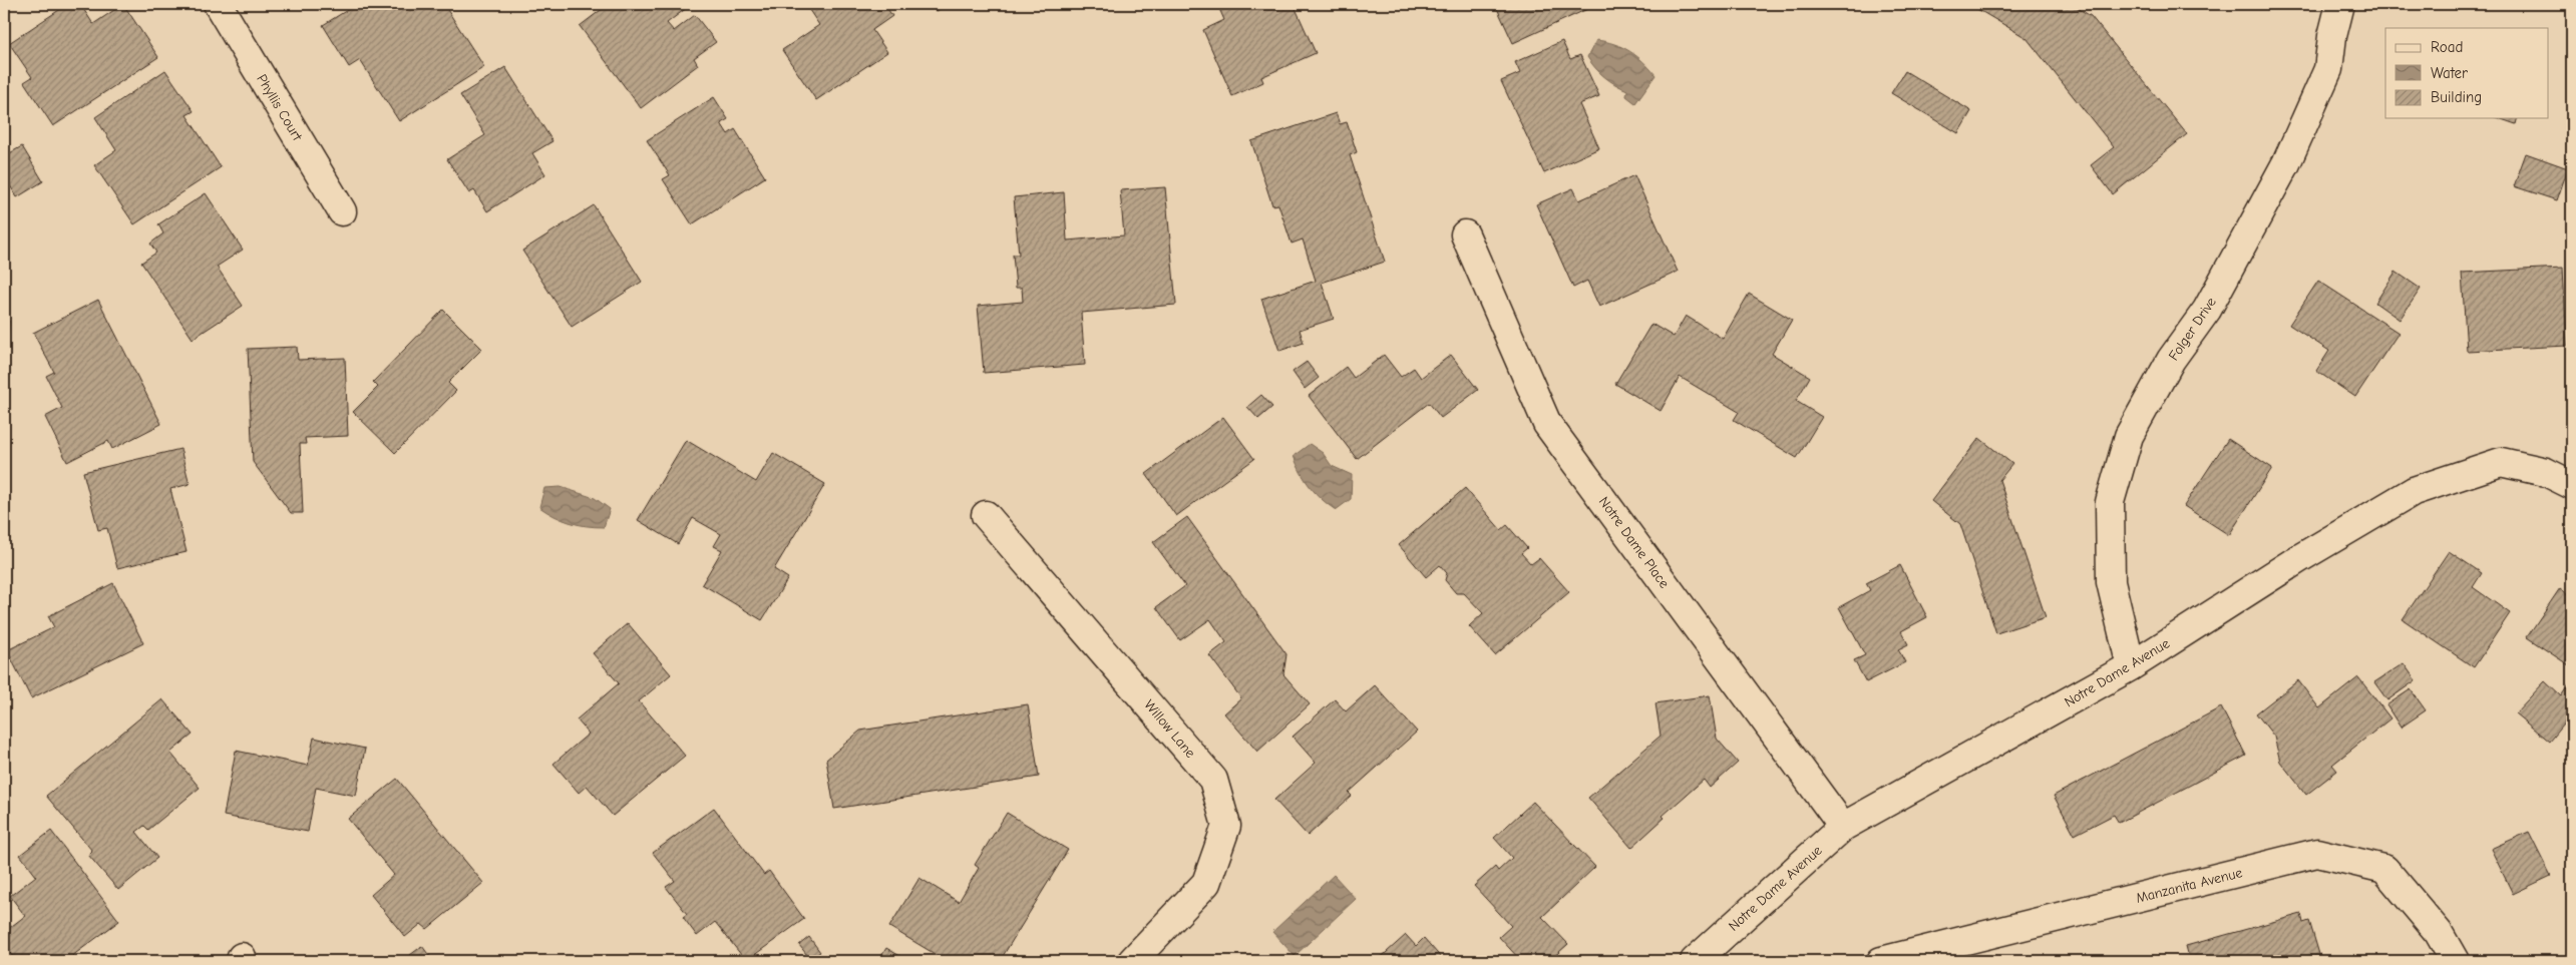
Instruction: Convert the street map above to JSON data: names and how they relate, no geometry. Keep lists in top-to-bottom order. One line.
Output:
{"streets":{"street":["Phyllis Court","Folger Drive","Notre Dame Place","Notre Dame Avenue","Willow Lane","Manzanita Avenue"]},"crossings":[["Folger Drive","Notre Dame Avenue"],["Notre Dame Place","Notre Dame Avenue"]],"legend":["Road","Water","Building"]}
